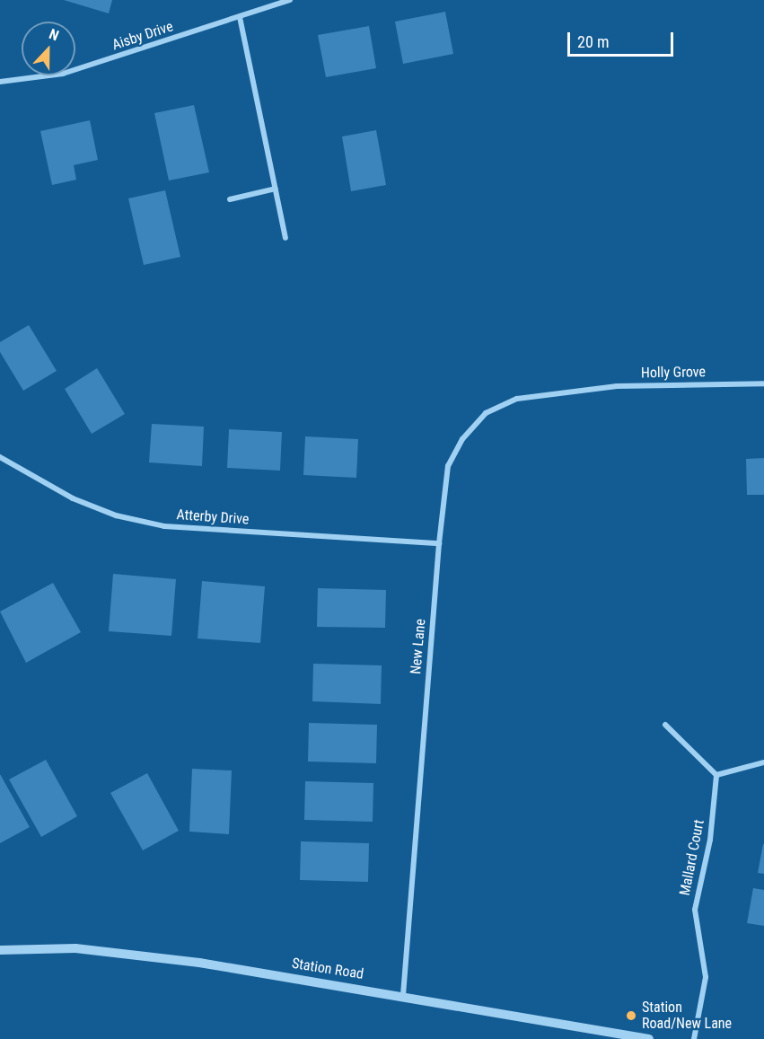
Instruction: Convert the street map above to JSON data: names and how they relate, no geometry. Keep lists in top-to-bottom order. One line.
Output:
{"streets":{"street":["Aisby Drive","Holly Grove","Atterby Drive","New Lane","Mallard Court","Station Road"]},"crossings":[["Holly Grove","New Lane"],["Atterby Drive","New Lane"],["New Lane","Station Road"]],"places":["Station Road/New Lane"],"scale_bar":"20 m","north":"top"}
